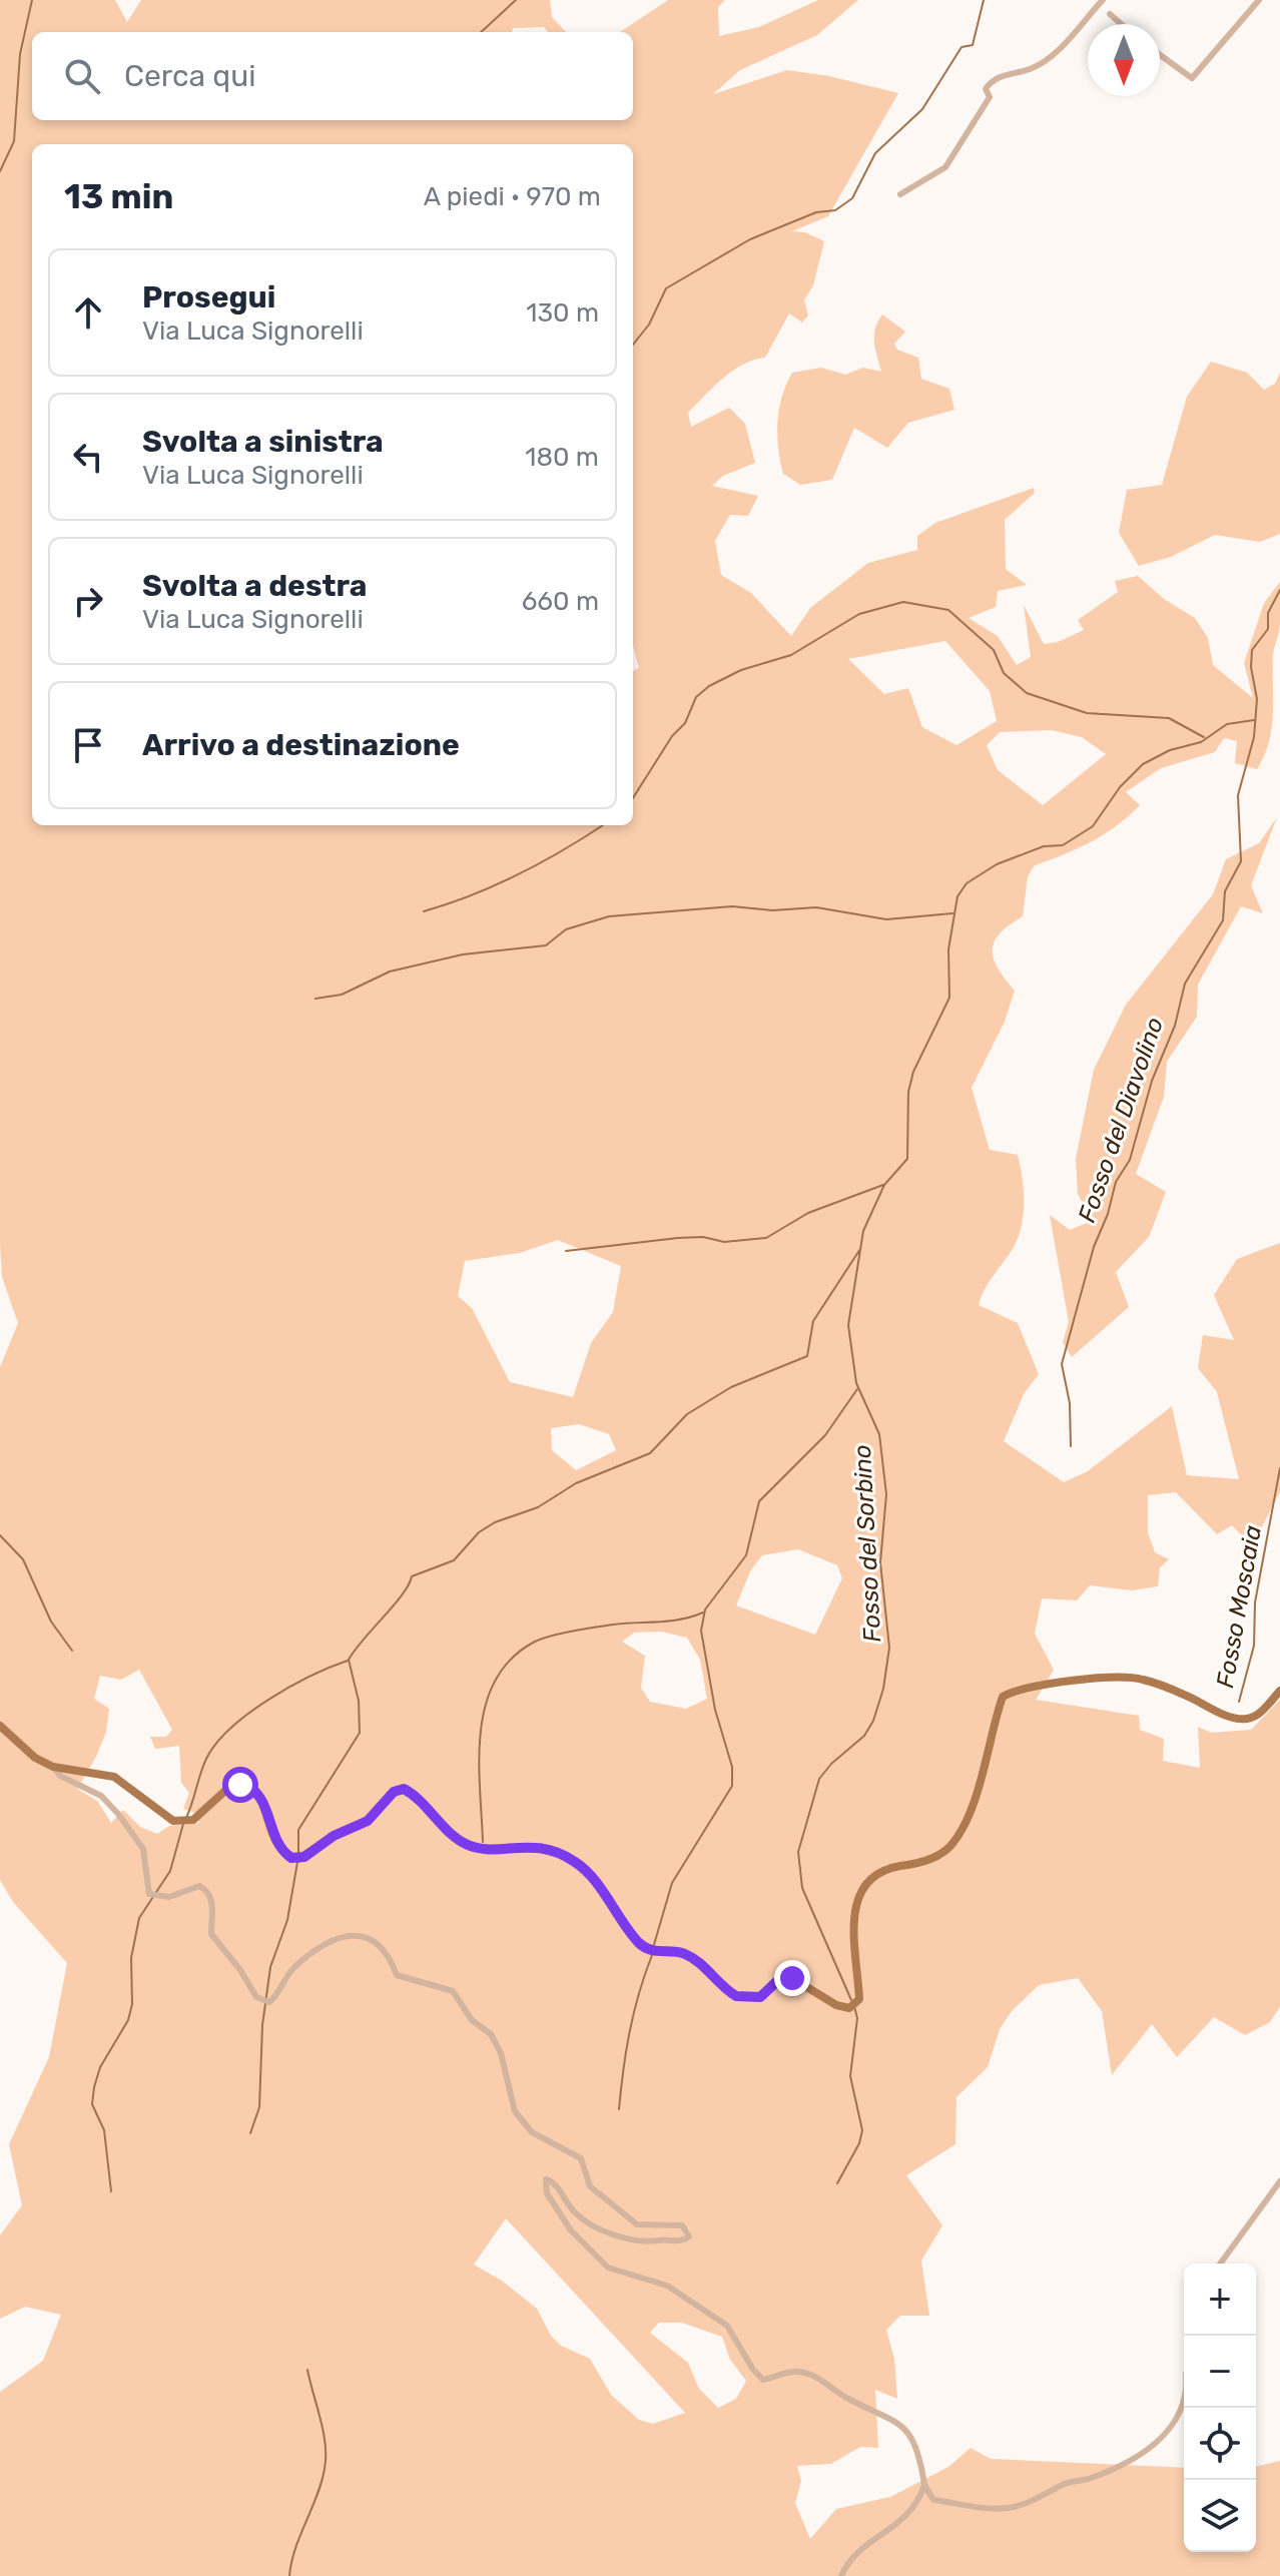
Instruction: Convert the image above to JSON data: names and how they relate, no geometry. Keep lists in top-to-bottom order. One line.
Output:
{"water":["Fosso del Diavolino","Fosso del Sorbino","Fosso Moscaia"],"north":"bottom","page":{"search":"Cerca qui","heading":["13 min","A piedi · 970 m"],"list":[["Prosegui","Via Luca Signorelli","130 m"],["Svolta a sinistra","Via Luca Signorelli","180 m"],["Svolta a destra","Via Luca Signorelli","660 m"],"Arrivo a destinazione"],"map_buttons":["+","−"]}}
